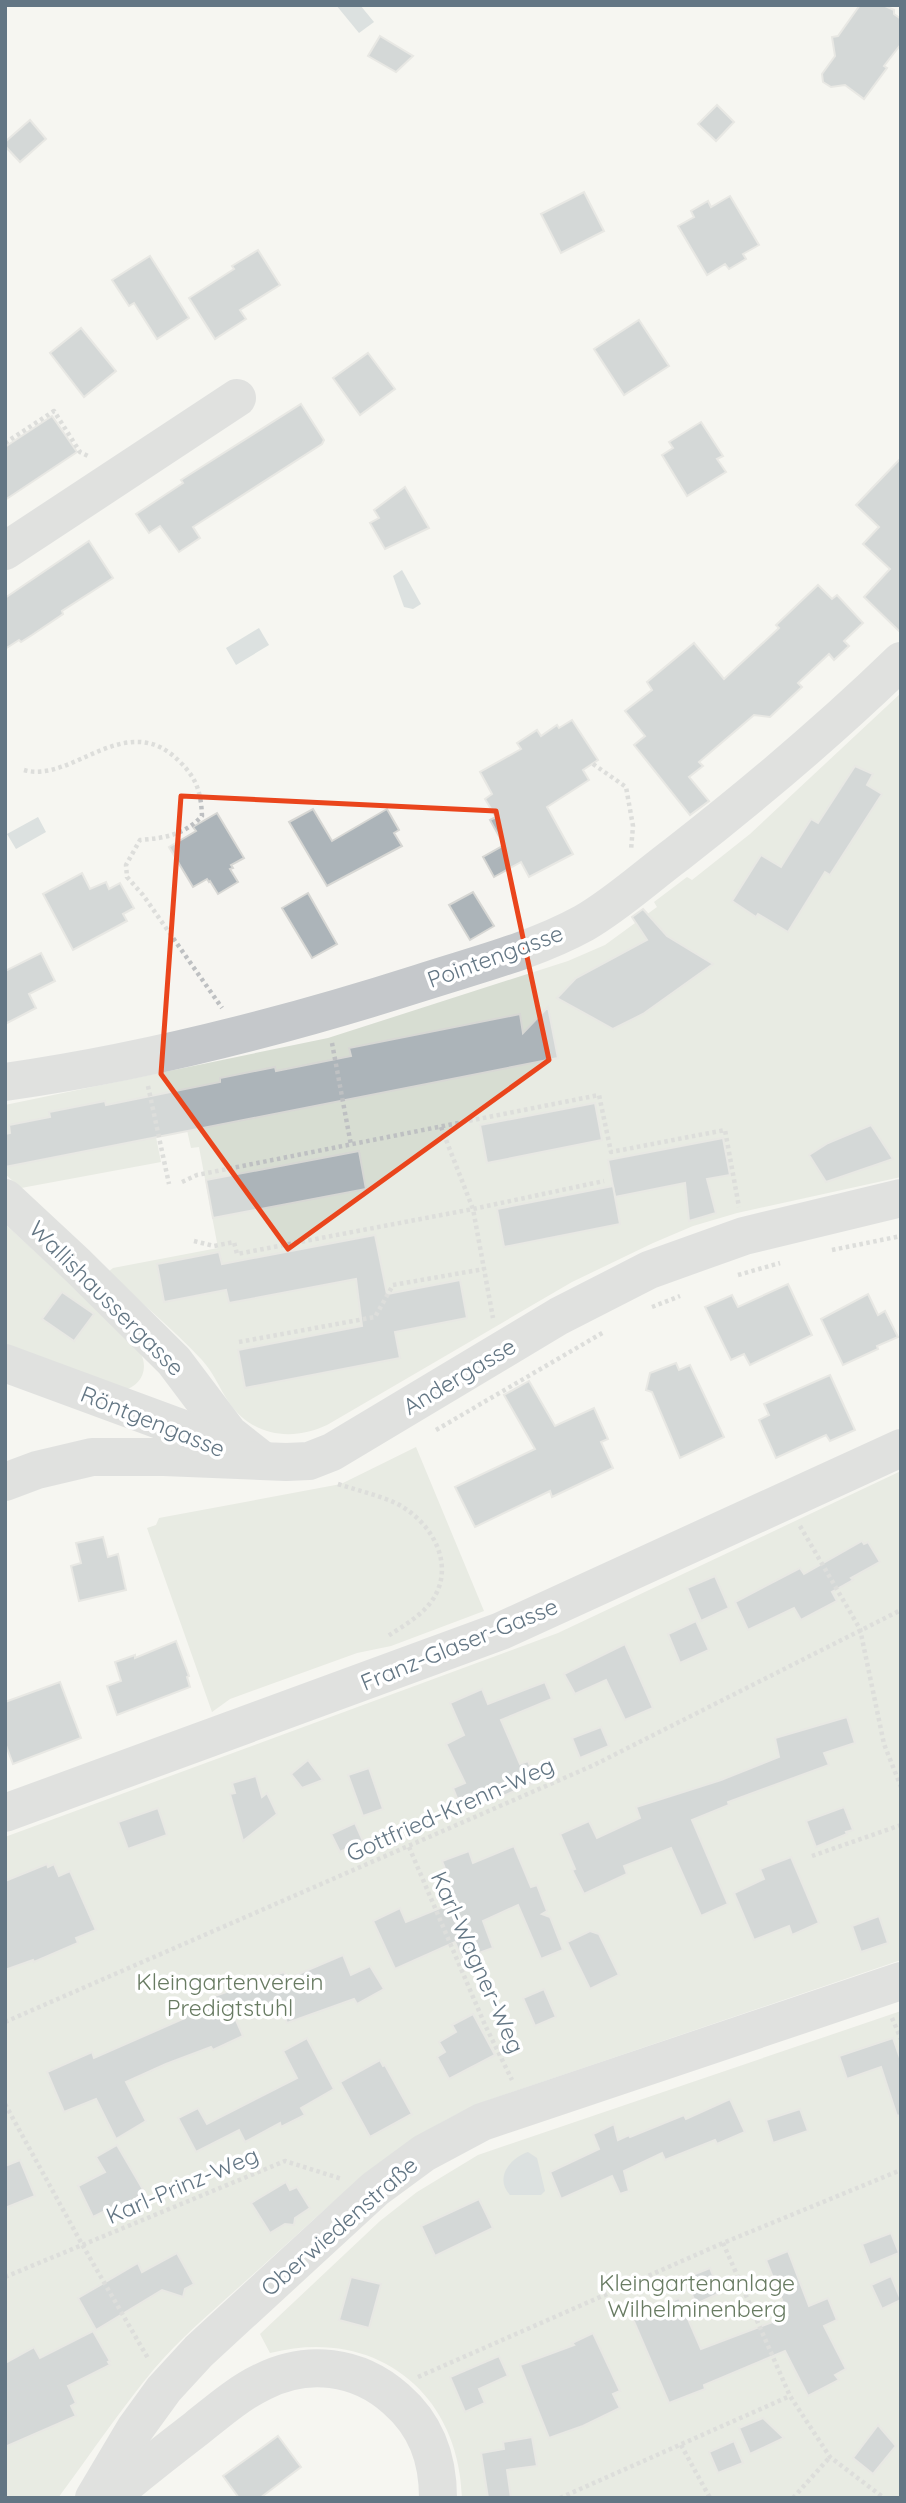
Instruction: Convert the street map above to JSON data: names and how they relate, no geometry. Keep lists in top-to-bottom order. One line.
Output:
{"streets":{"street":["Pointengasse","Wallishaussergasse","Andergasse","Röntgengasse","Franz-Glaser-Gasse","Oberwiedenstraße"],"path":["Gottfried-Krenn-Weg","Karl-Wagner-Weg","Karl-Prinz-Weg"]},"crossings":[["Wallishaussergasse","Andergasse"],["Wallishaussergasse","Röntgengasse"],["Andergasse","Röntgengasse"],["Gottfried-Krenn-Weg","Karl-Wagner-Weg"],["Karl-Prinz-Weg","Oberwiedenstraße"]],"parks":["Kleingartenverein Predigtstuhl","Kleingartenanlage Wilhelminenberg"]}
